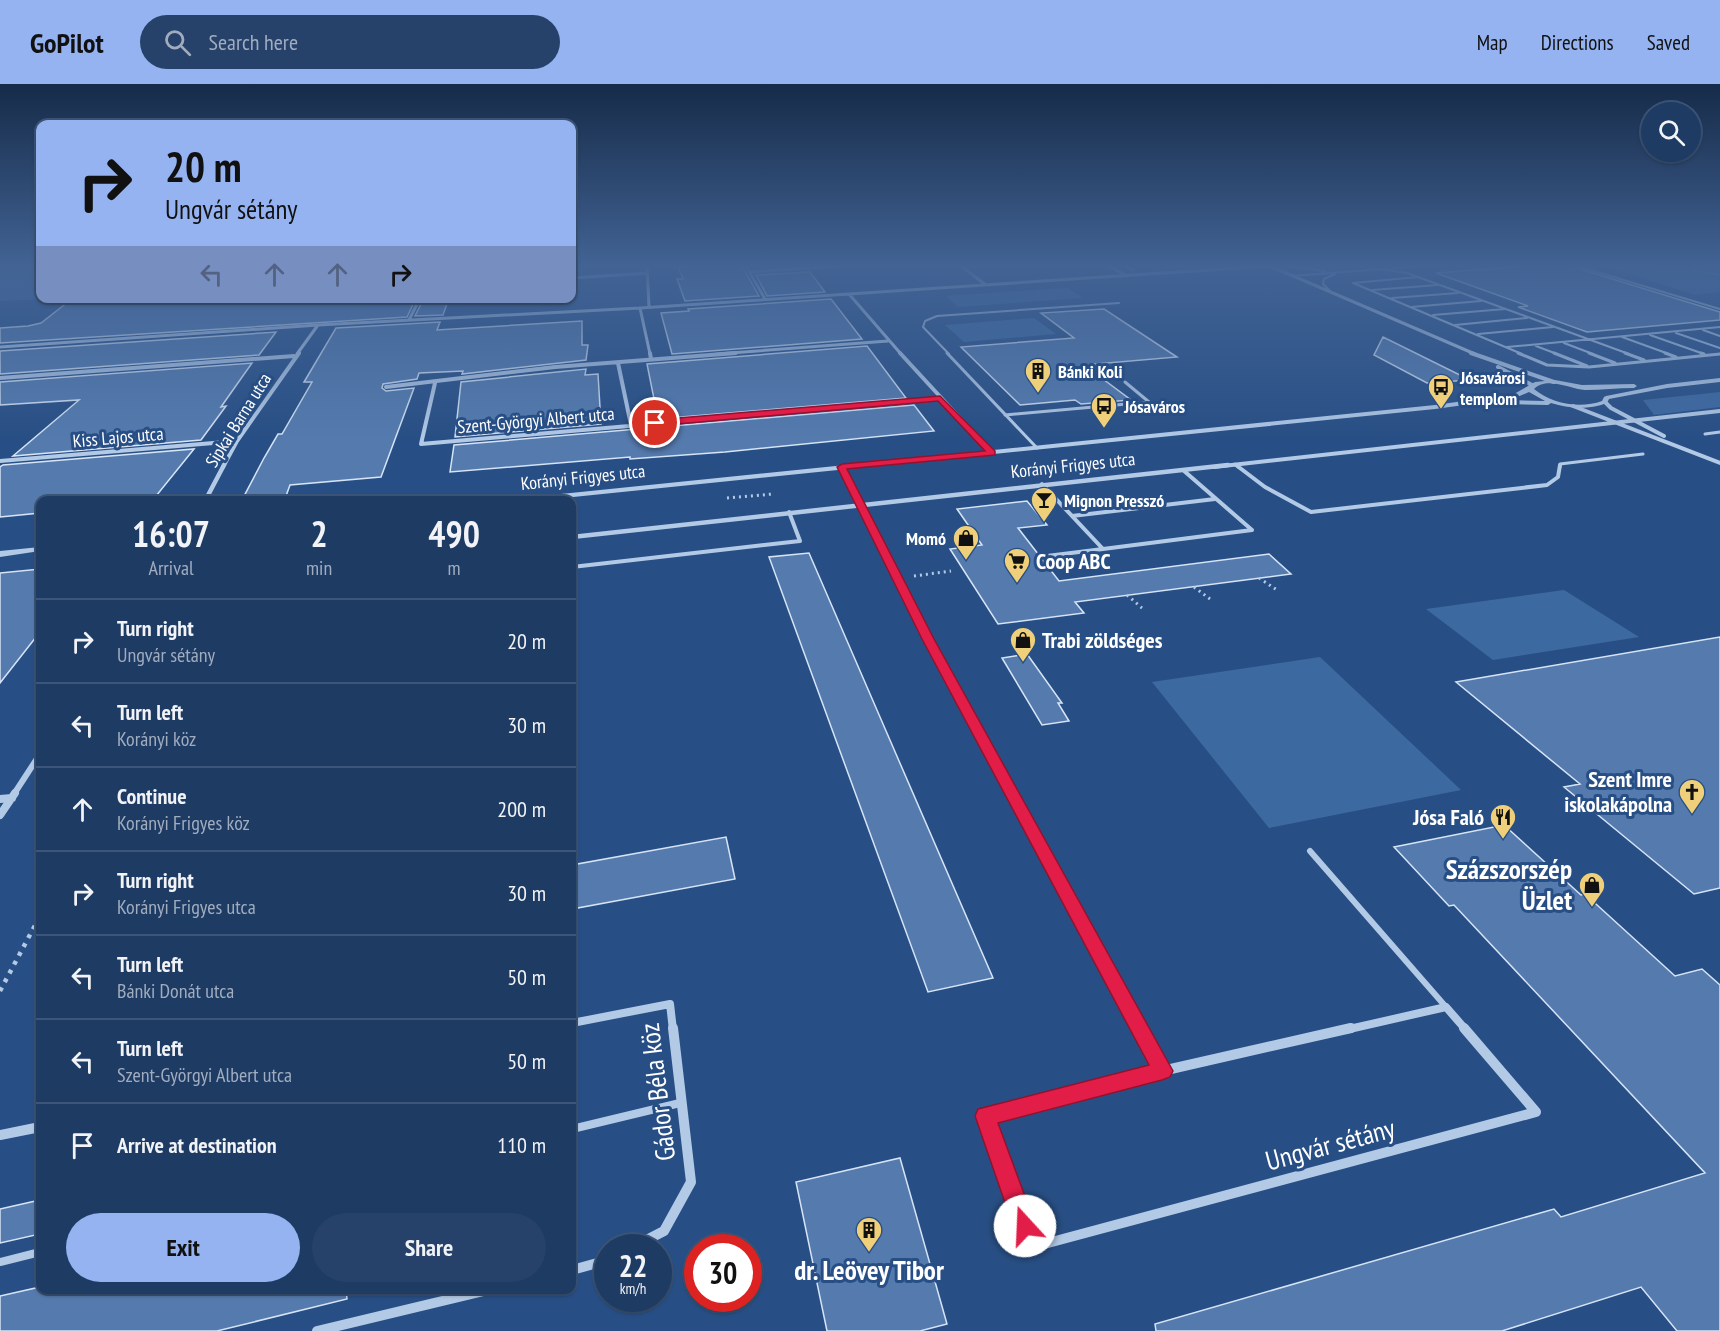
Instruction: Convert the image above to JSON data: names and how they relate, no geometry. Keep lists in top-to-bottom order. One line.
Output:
{"streets":{"street":["Sipkai Barna utca","Szent-Györgyi Albert utca","Kiss Lajos utca","Korányi Frigyes utca","Gádor Béla köz","Ungvár sétány"]},"crossings":[["Sipkai Barna utca","Kiss Lajos utca"]],"places":{"building":["Bánki Koli","dr. Leövey Tibor"],"bus stop":["Jósavárosi templom","Jósaváros"],"bar":["Mignon Presszó"],"shop":["Momó","Trabi zöldséges","Százszorszép Üzlet"],"supermarket":["Coop ABC"],"church":["Szent Imre iskolakápolna"],"restaurant":["Jósa Faló"]},"page":{"header":"GoPilot","search":"Search here","nav":["Map","Directions","Saved"],"turn":["20 m","Ungvár sétány"],"eta":["16:07","Arrival","2","min","490","m"],"list":[{"name":"Turn right","note":"Ungvár sétány","value":"20 m"},{"name":"Turn left","note":"Korányi köz","value":"30 m"},{"name":"Continue","note":"Korányi Frigyes köz","value":"200 m"},{"name":"Turn right","note":"Korányi Frigyes utca","value":"30 m"},{"name":"Turn left","note":"Bánki Donát utca","value":"50 m"},{"name":"Turn left","note":"Szent-Györgyi Albert utca","value":"50 m"},{"name":"Arrive at destination","value":"110 m"}],"buttons":["Exit","Share"],"speed":"22 km/h","limit":"30"}}
